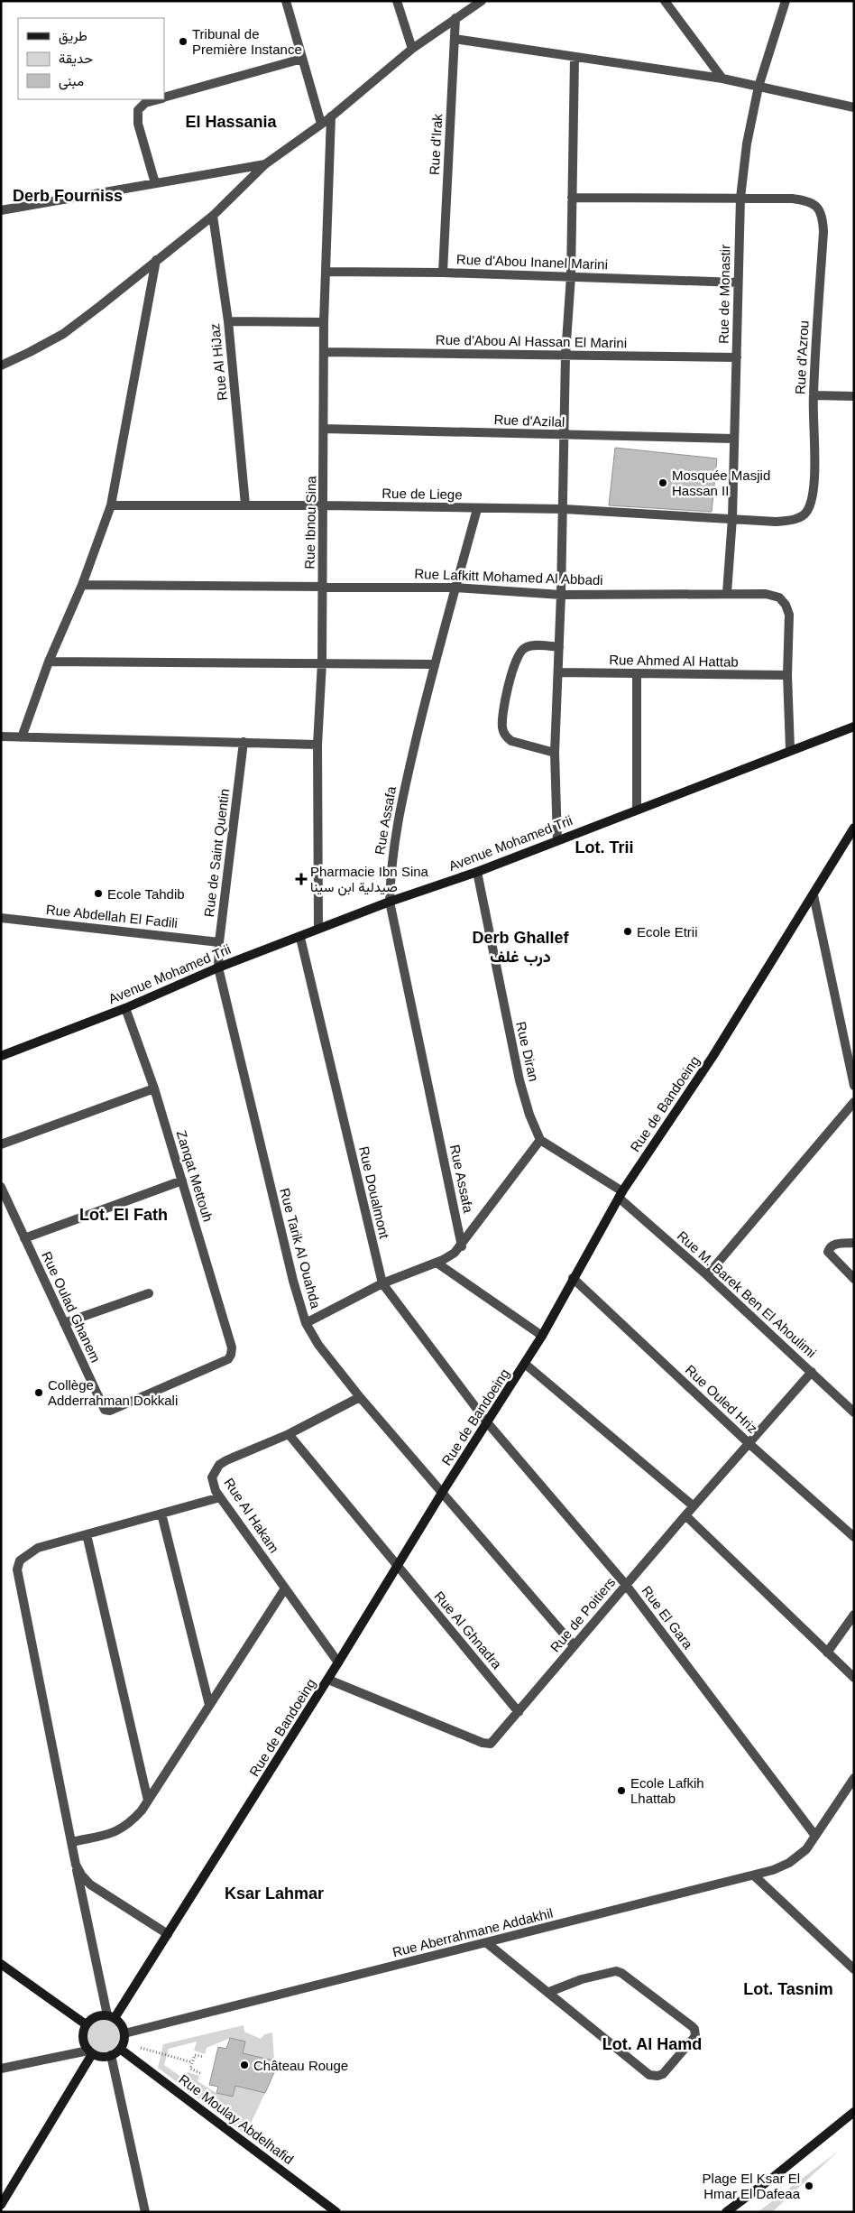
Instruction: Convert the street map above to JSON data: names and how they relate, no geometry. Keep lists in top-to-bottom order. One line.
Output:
{"streets":{"street":["Rue d'Irak","Rue d'Abou Inanel Marini","Rue de Monastir","Rue d'Abou Al Hassan El Marini","Rue d'Azrou","Rue Al HiJaz","Rue d'Azilal","Rue de Liege","Rue Ibnou Sina","Rue Lafkitt Mohamed Al Abbadi","Rue Ahmed Al Hattab","Rue Assafa","Avenue Mohamed Trii","Rue de Saint Quentin","Rue Abdellah El Fadili","Rue Diran","Rue de Bandoeing","Zanqat Mettouh","Rue Doualmont","Rue Tarik Al Ouahda","Rue M. Barek Ben El Ahoulimi","Rue Oulad Ghanem","Rue Ouled Hriz","Rue Al Hakam","Rue de Poitiers","Rue El Gara","Rue Al Ghnadra","Rue Aberrahmane Addakhil","Rue Moulay Abdelhafid"]},"crossings":[["Rue d'Irak","Rue d'Abou Inanel Marini"],["Rue d'Abou Inanel Marini","Rue de Monastir"],["Rue d'Abou Inanel Marini","Rue Ibnou Sina"],["Rue de Monastir","Rue d'Abou Al Hassan El Marini"],["Rue de Monastir","Rue d'Azrou"],["Rue de Monastir","Rue d'Azilal"],["Rue de Monastir","Rue de Liege"],["Rue de Monastir","Rue Lafkitt Mohamed Al Abbadi"],["Rue d'Abou Al Hassan El Marini","Rue Ibnou Sina"],["Rue d'Azrou","Rue de Liege"],["Rue Al HiJaz","Rue de Liege"],["Rue d'Azilal","Rue Ibnou Sina"],["Rue de Liege","Rue Ibnou Sina"],["Rue de Liege","Rue Assafa"],["Rue Ibnou Sina","Rue Lafkitt Mohamed Al Abbadi"],["Rue Ibnou Sina","Avenue Mohamed Trii"],["Rue Lafkitt Mohamed Al Abbadi","Rue Ahmed Al Hattab"],["Rue Lafkitt Mohamed Al Abbadi","Rue Assafa"],["Rue Lafkitt Mohamed Al Abbadi","Avenue Mohamed Trii"],["Rue Assafa","Avenue Mohamed Trii"],["Avenue Mohamed Trii","Rue de Saint Quentin"],["Avenue Mohamed Trii","Rue Diran"],["Avenue Mohamed Trii","Zanqat Mettouh"],["Avenue Mohamed Trii","Rue Doualmont"],["Avenue Mohamed Trii","Rue Tarik Al Ouahda"],["Rue de Saint Quentin","Rue Abdellah El Fadili"],["Rue de Saint Quentin","Rue Tarik Al Ouahda"],["Rue de Bandoeing","Rue Doualmont"],["Rue de Bandoeing","Rue Tarik Al Ouahda"],["Rue de Bandoeing","Rue M. Barek Ben El Ahoulimi"],["Rue de Bandoeing","Rue Ouled Hriz"],["Rue de Bandoeing","Rue Al Hakam"],["Rue de Bandoeing","Rue de Poitiers"],["Rue de Bandoeing","Rue El Gara"],["Rue de Bandoeing","Rue Al Ghnadra"],["Rue de Bandoeing","Rue Aberrahmane Addakhil"],["Rue de Bandoeing","Rue Moulay Abdelhafid"],["Zanqat Mettouh","Rue Oulad Ghanem"],["Rue Doualmont","Rue El Gara"],["Rue Tarik Al Ouahda","Rue Al Hakam"],["Rue Tarik Al Ouahda","Rue de Poitiers"],["Rue M. Barek Ben El Ahoulimi","Rue de Poitiers"],["Rue Ouled Hriz","Rue de Poitiers"],["Rue Al Hakam","Rue Al Ghnadra"],["Rue de Poitiers","Rue El Gara"],["Rue de Poitiers","Rue Al Ghnadra"],["Rue El Gara","Rue Aberrahmane Addakhil"],["Rue Aberrahmane Addakhil","Rue Moulay Abdelhafid"]],"districts":["El Hassania","Derb Fourniss","Lot. Trii","Derb Ghallef درب غلف","Lot. El Fath","Ksar Lahmar","Lot. Tasnim","Lot. Al Hamd"],"places":{"other":["Tribunal de Première Instance","Mosquée Masjid Hassan II","Ecole Tahdib","Ecole Etrii","Collège Adderrahman Dokkali","Ecole Lafkih Lhattab","Château Rouge","Plage El Ksar El Hmar El Dafeaa"],"health":["Pharmacie Ibn Sina صيدلية ابن سينا"]},"legend":["طريق","حديقة","مبنى"]}
